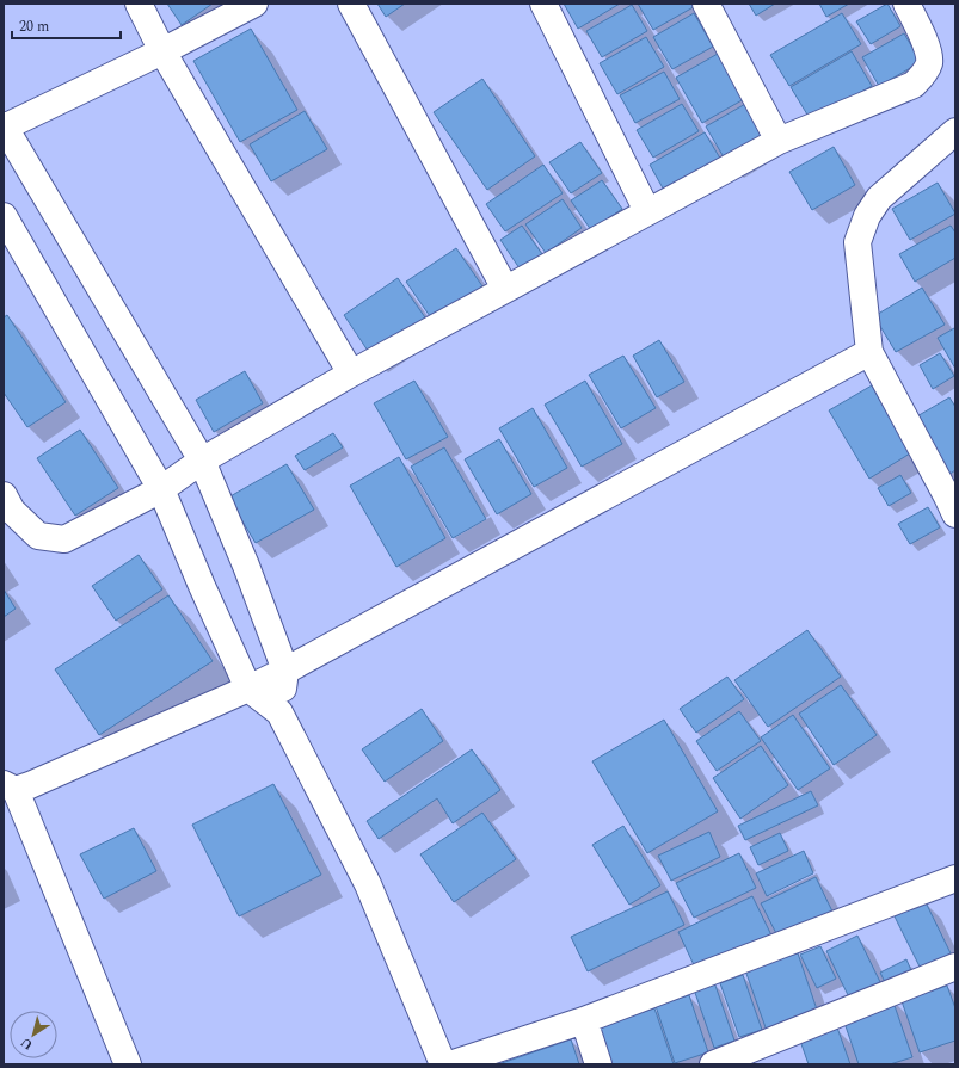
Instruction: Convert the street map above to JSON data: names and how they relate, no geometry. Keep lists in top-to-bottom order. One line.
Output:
{"scale_bar":"20 m","north":"bottom left"}
